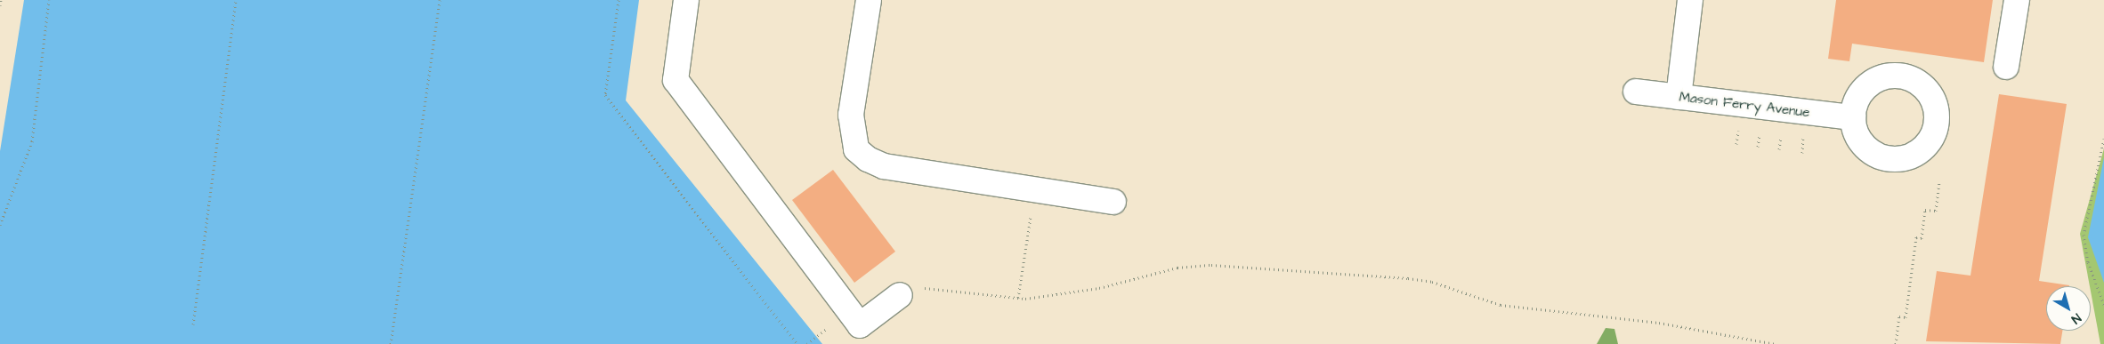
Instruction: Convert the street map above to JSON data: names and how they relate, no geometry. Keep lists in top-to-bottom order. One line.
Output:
{"streets":{"street":["Mason Ferry Avenue"]},"north":"bottom right"}
